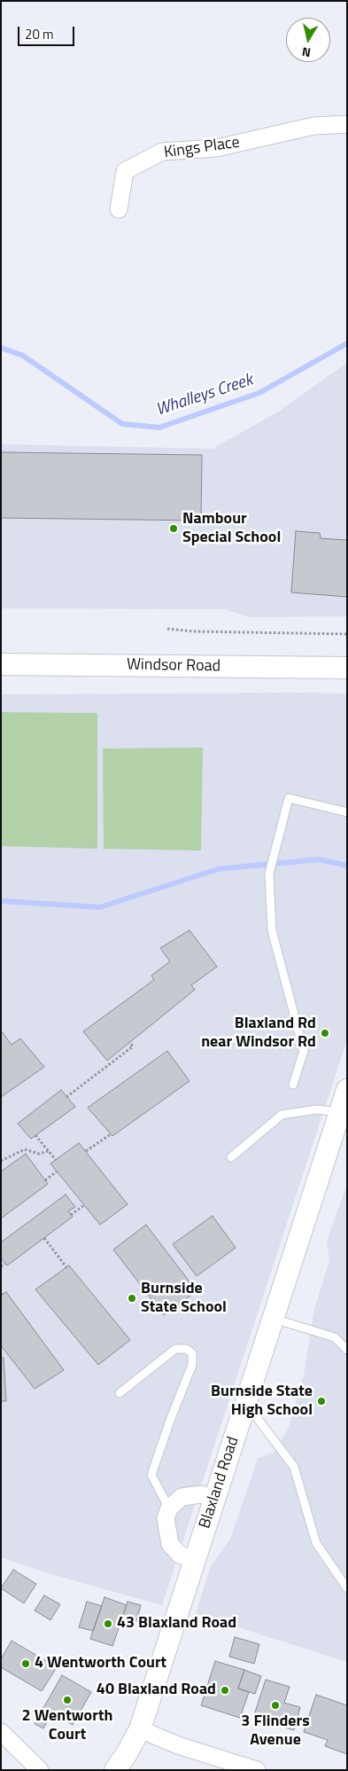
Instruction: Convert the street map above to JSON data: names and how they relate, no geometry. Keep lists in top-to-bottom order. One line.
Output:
{"streets":{"street":["Kings Place","Windsor Road","Blaxland Road"]},"water":["Whalleys Creek"],"places":["Nambour Special School","Blaxland Rd near Windsor Rd","Burnside State School","Burnside State High School","43 Blaxland Road","4 Wentworth Court","40 Blaxland Road","2 Wentworth Court","3 Flinders Avenue"],"scale_bar":"20 m","north":"bottom"}
